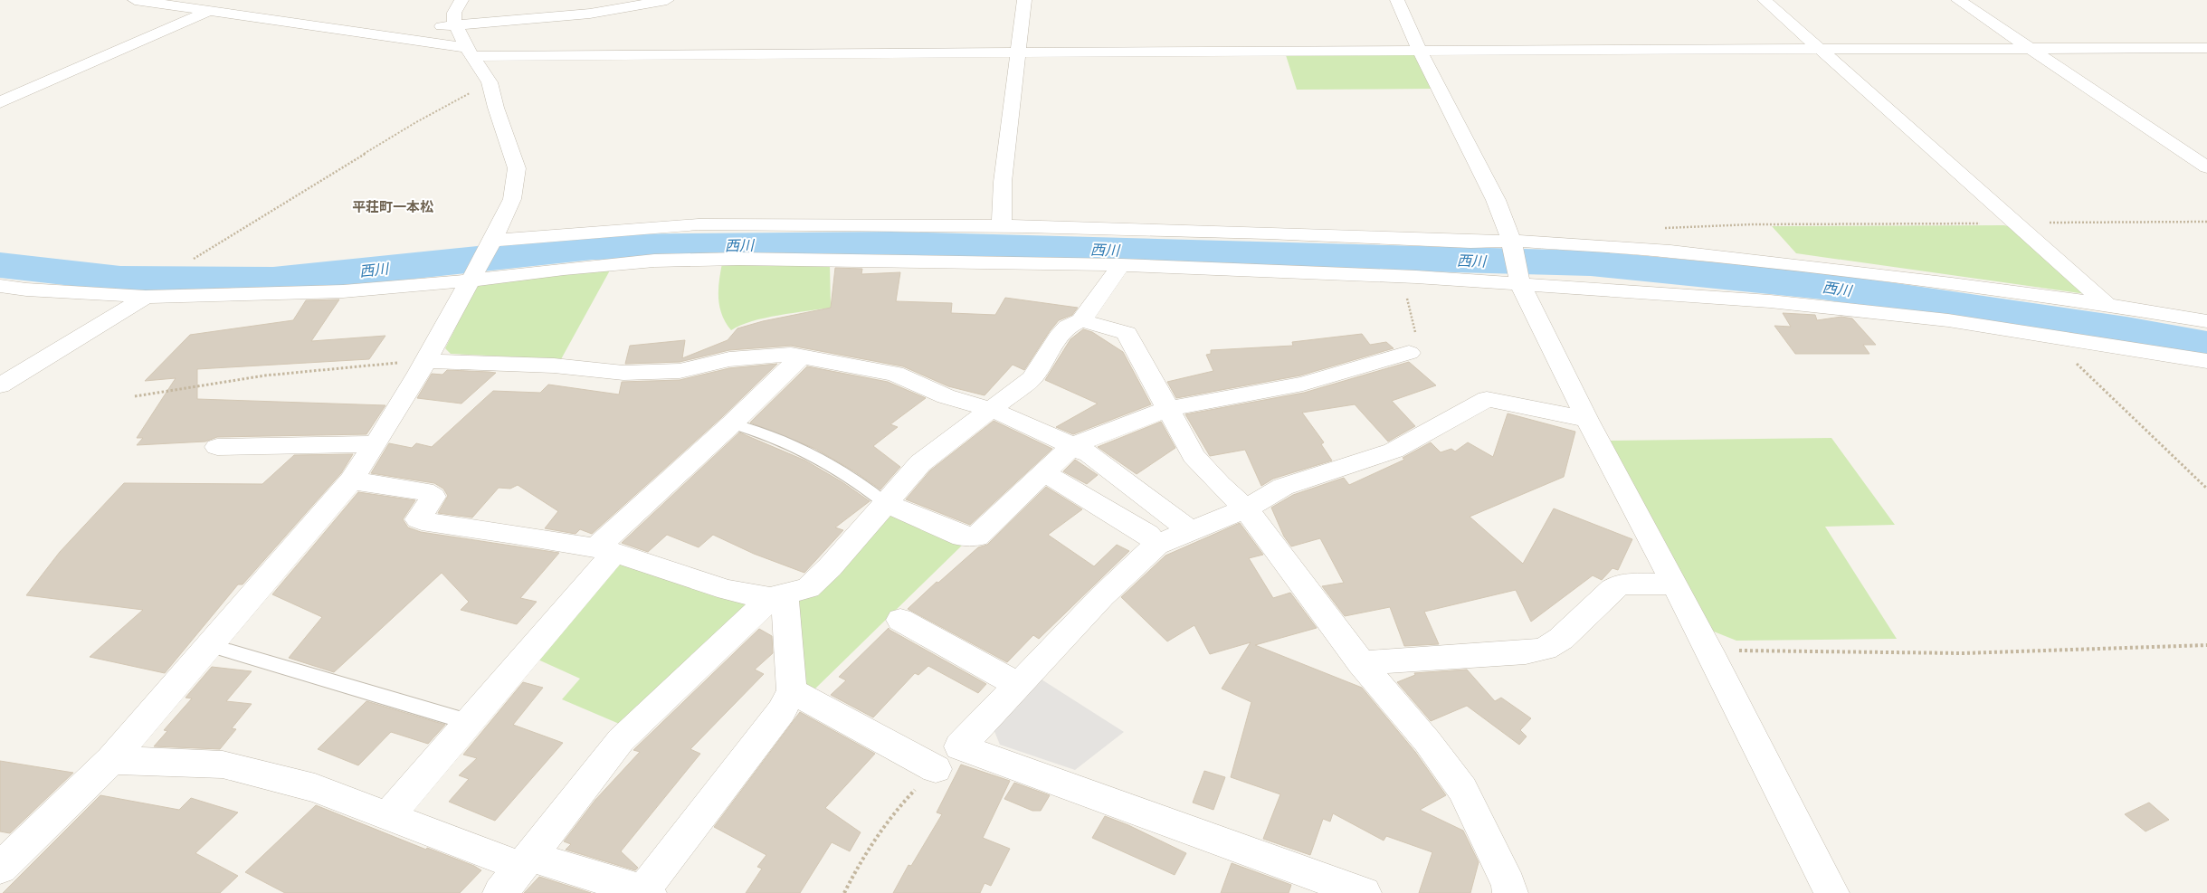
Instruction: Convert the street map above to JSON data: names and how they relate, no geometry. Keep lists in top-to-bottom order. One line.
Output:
{"districts":["平荘町一本松"],"water":["西川"]}
